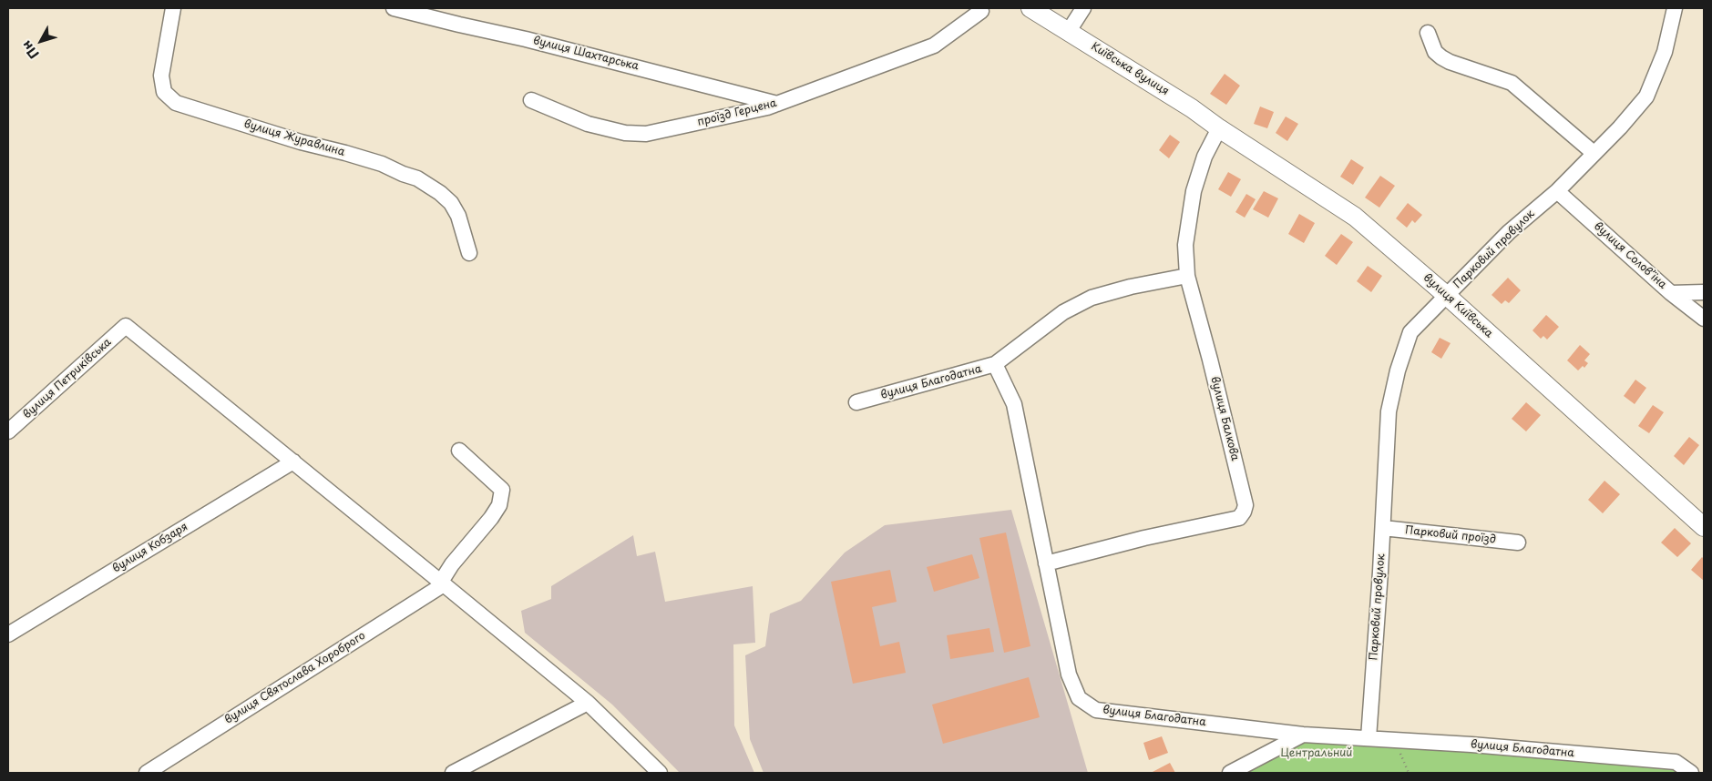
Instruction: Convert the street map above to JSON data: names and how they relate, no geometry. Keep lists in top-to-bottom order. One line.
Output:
{"streets":{"main road":["Київська вулиця","вулиця Київська"],"street":["вулиця Шахтарська","проїзд Герцена","вулиця Журавлина","Парковий провулок","вулиця Соловʼїна","вулиця Петриківська","вулиця Благодатна","вулиця Балкова","Парковий проїзд","вулиця Кобзаря","вулиця Святослава Хороброго"]},"crossings":[["вулиця Шахтарська","проїзд Герцена"],["Київська вулиця","вулиця Київська"],["Парковий провулок","вулиця Соловʼїна"],["Парковий провулок","вулиця Київська"],["Парковий провулок","вулиця Благодатна"],["Парковий провулок","Парковий проїзд"],["вулиця Київська","вулиця Балкова"],["вулиця Петриківська","вулиця Кобзаря"],["вулиця Благодатна","вулиця Балкова"]],"parks":["Центральний"],"north":"bottom left"}
